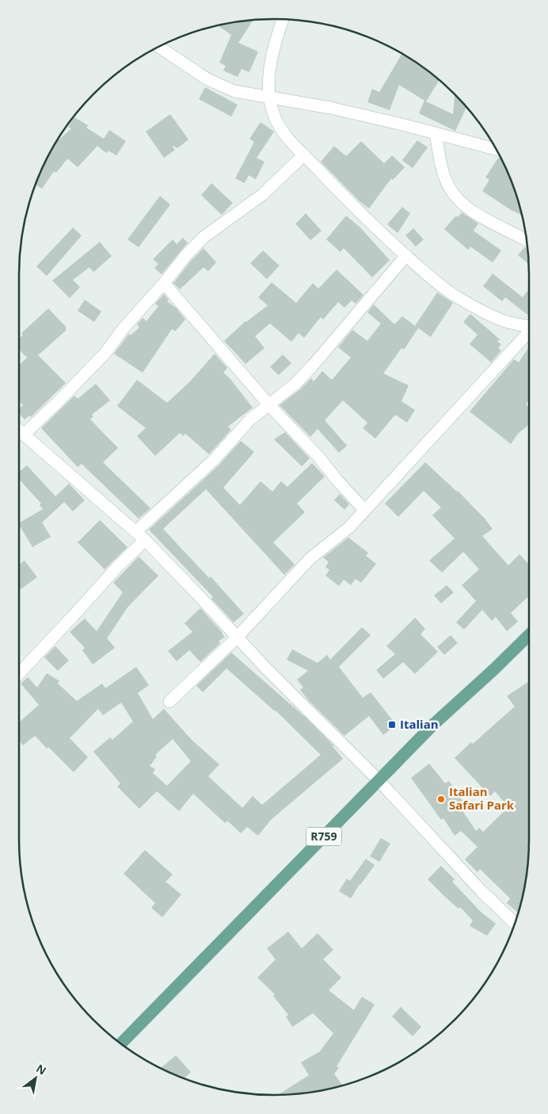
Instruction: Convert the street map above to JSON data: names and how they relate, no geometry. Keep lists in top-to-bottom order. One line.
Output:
{"streets":{"main road":["R759"]},"places":{"transit":["Italian"],"other":["Italian Safari Park"]},"north":"top right"}
